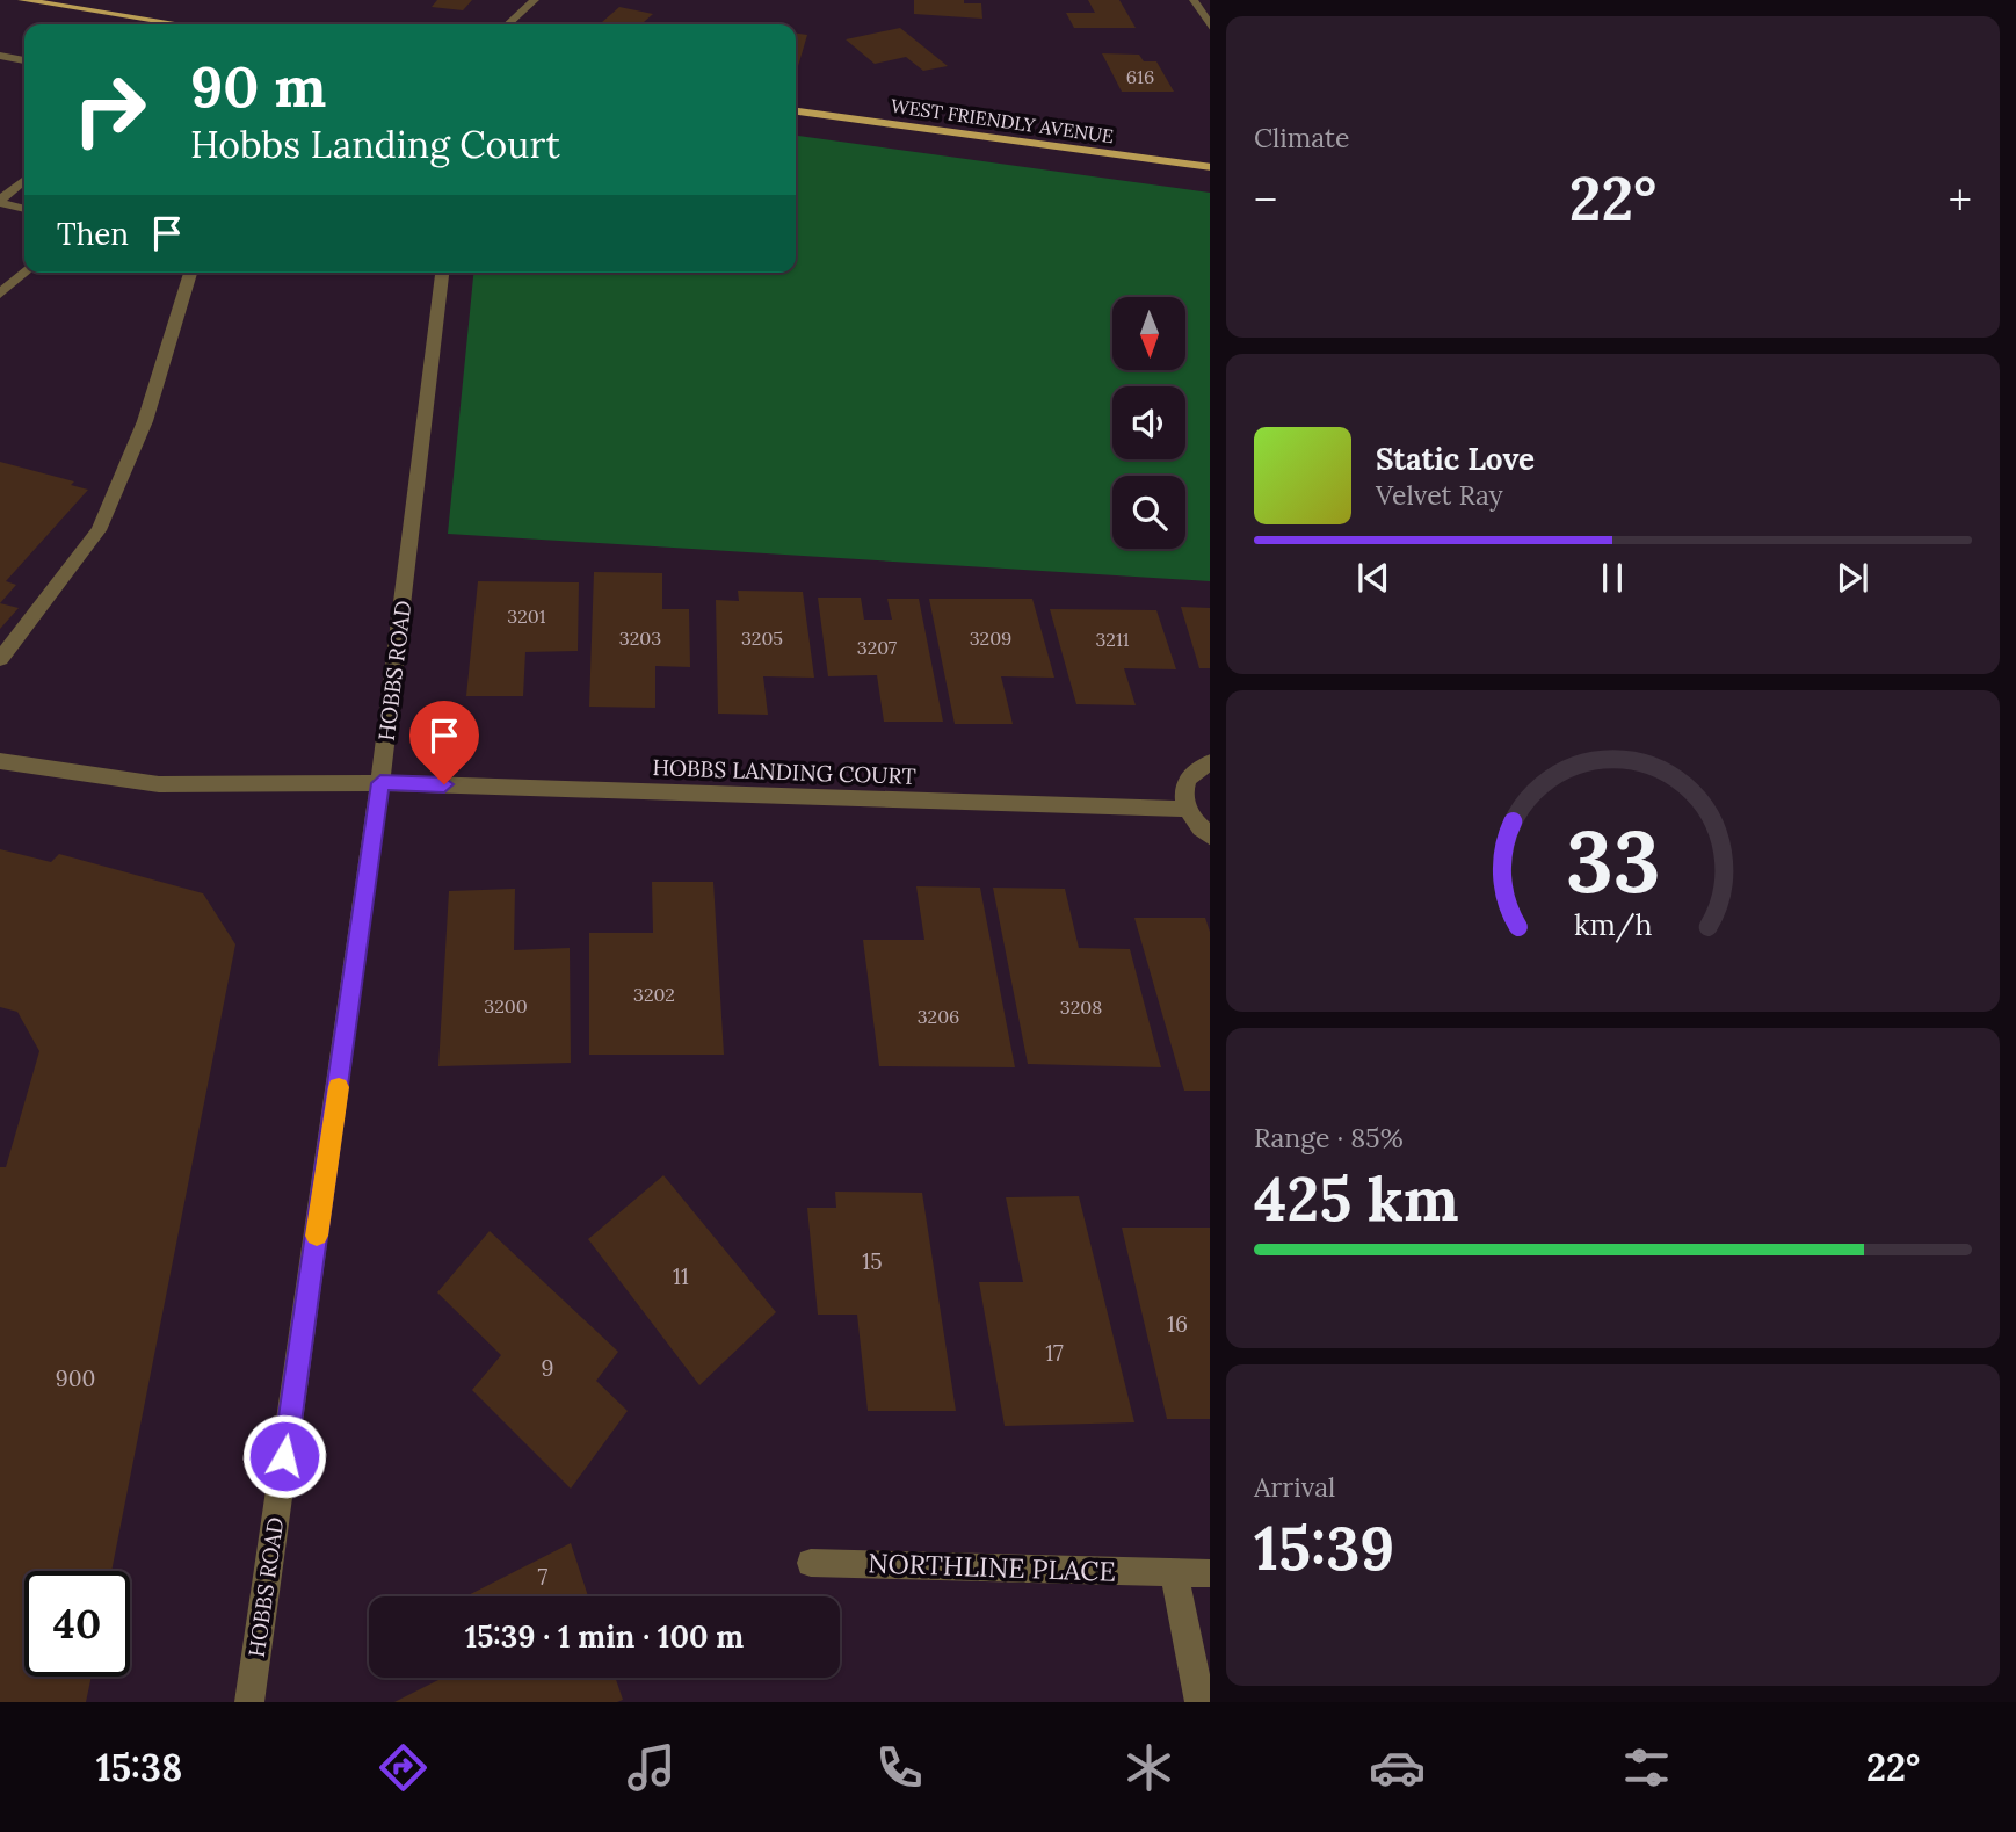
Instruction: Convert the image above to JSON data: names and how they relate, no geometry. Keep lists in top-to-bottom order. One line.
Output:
{"streets":{"main road":["WEST FRIENDLY AVENUE"],"street":["HOBBS ROAD","HOBBS LANDING COURT","NORTHLINE PLACE"]},"crossings":[["HOBBS ROAD","HOBBS LANDING COURT"]],"house_numbers":["616","3201","3203","3205","3209","3211","3207","3202","3200","3208","3206","15","11","16","17","9","900","7"],"north":"bottom","page":{"tile":["Climate",["Range · 85%","425 km"],["Arrival","15:39"]],"turn":["90 m","Hobbs Landing Court"],"heat":["−","22°","+"],"then":"Then","song":["Static Love","Velvet Ray"],"limit":"40","trip":"15:39 · 1 min · 100 m","tabs":["15:38","22°"],"gauge":["33","km/h"]}}
